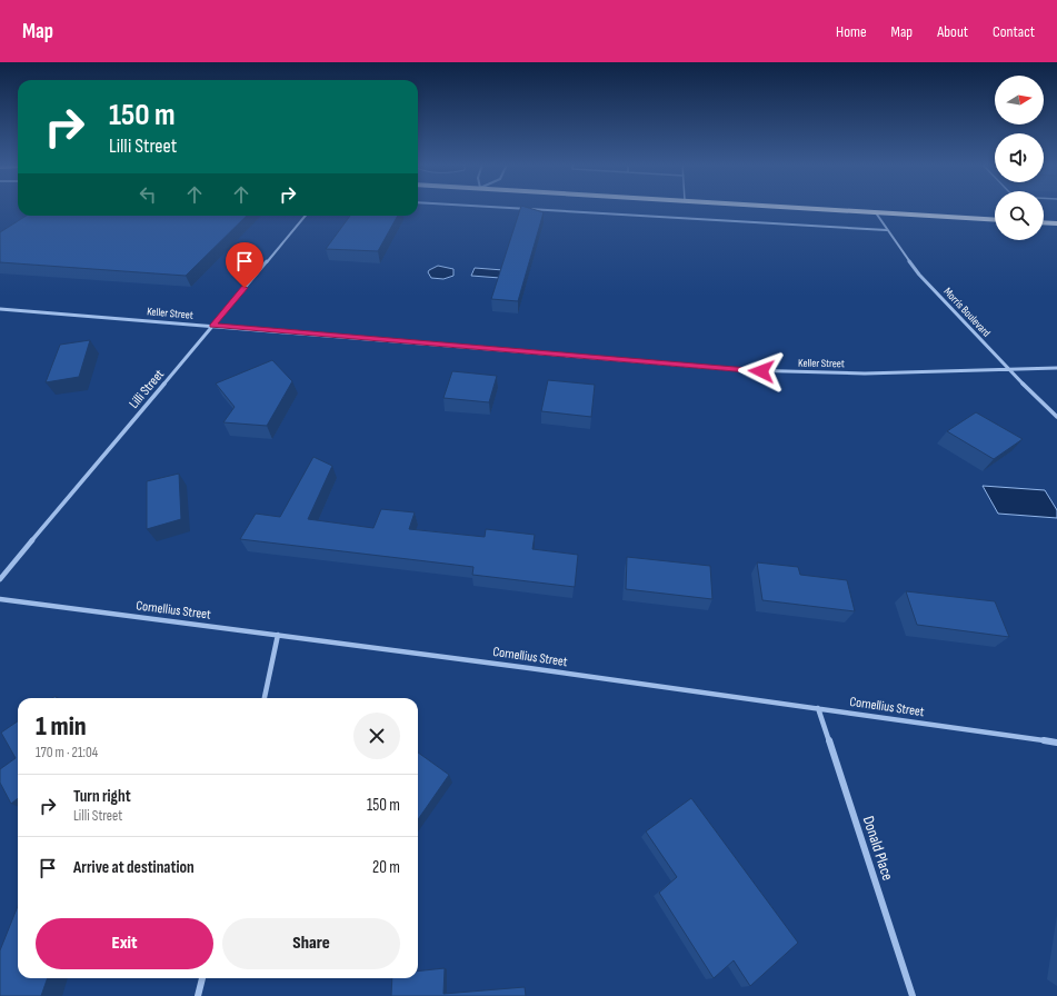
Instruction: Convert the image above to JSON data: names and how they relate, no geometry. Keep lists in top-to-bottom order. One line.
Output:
{"streets":{"street":["Morris Boulevard","Keller Street","Lilli Street","Cornellius Street","Donald Place"]},"crossings":[["Morris Boulevard","Keller Street"],["Keller Street","Lilli Street"],["Cornellius Street","Donald Place"]],"north":"right","page":{"header":"Map","nav":["Home","Map","About","Contact"],"turn":["150 m","Lilli Street"],"heading":["1 min","170 m · 21:04"],"list":[{"name":"Turn right","note":"Lilli Street","value":"150 m"},{"name":"Arrive at destination","value":"20 m"}],"buttons":["Exit","Share"]}}
